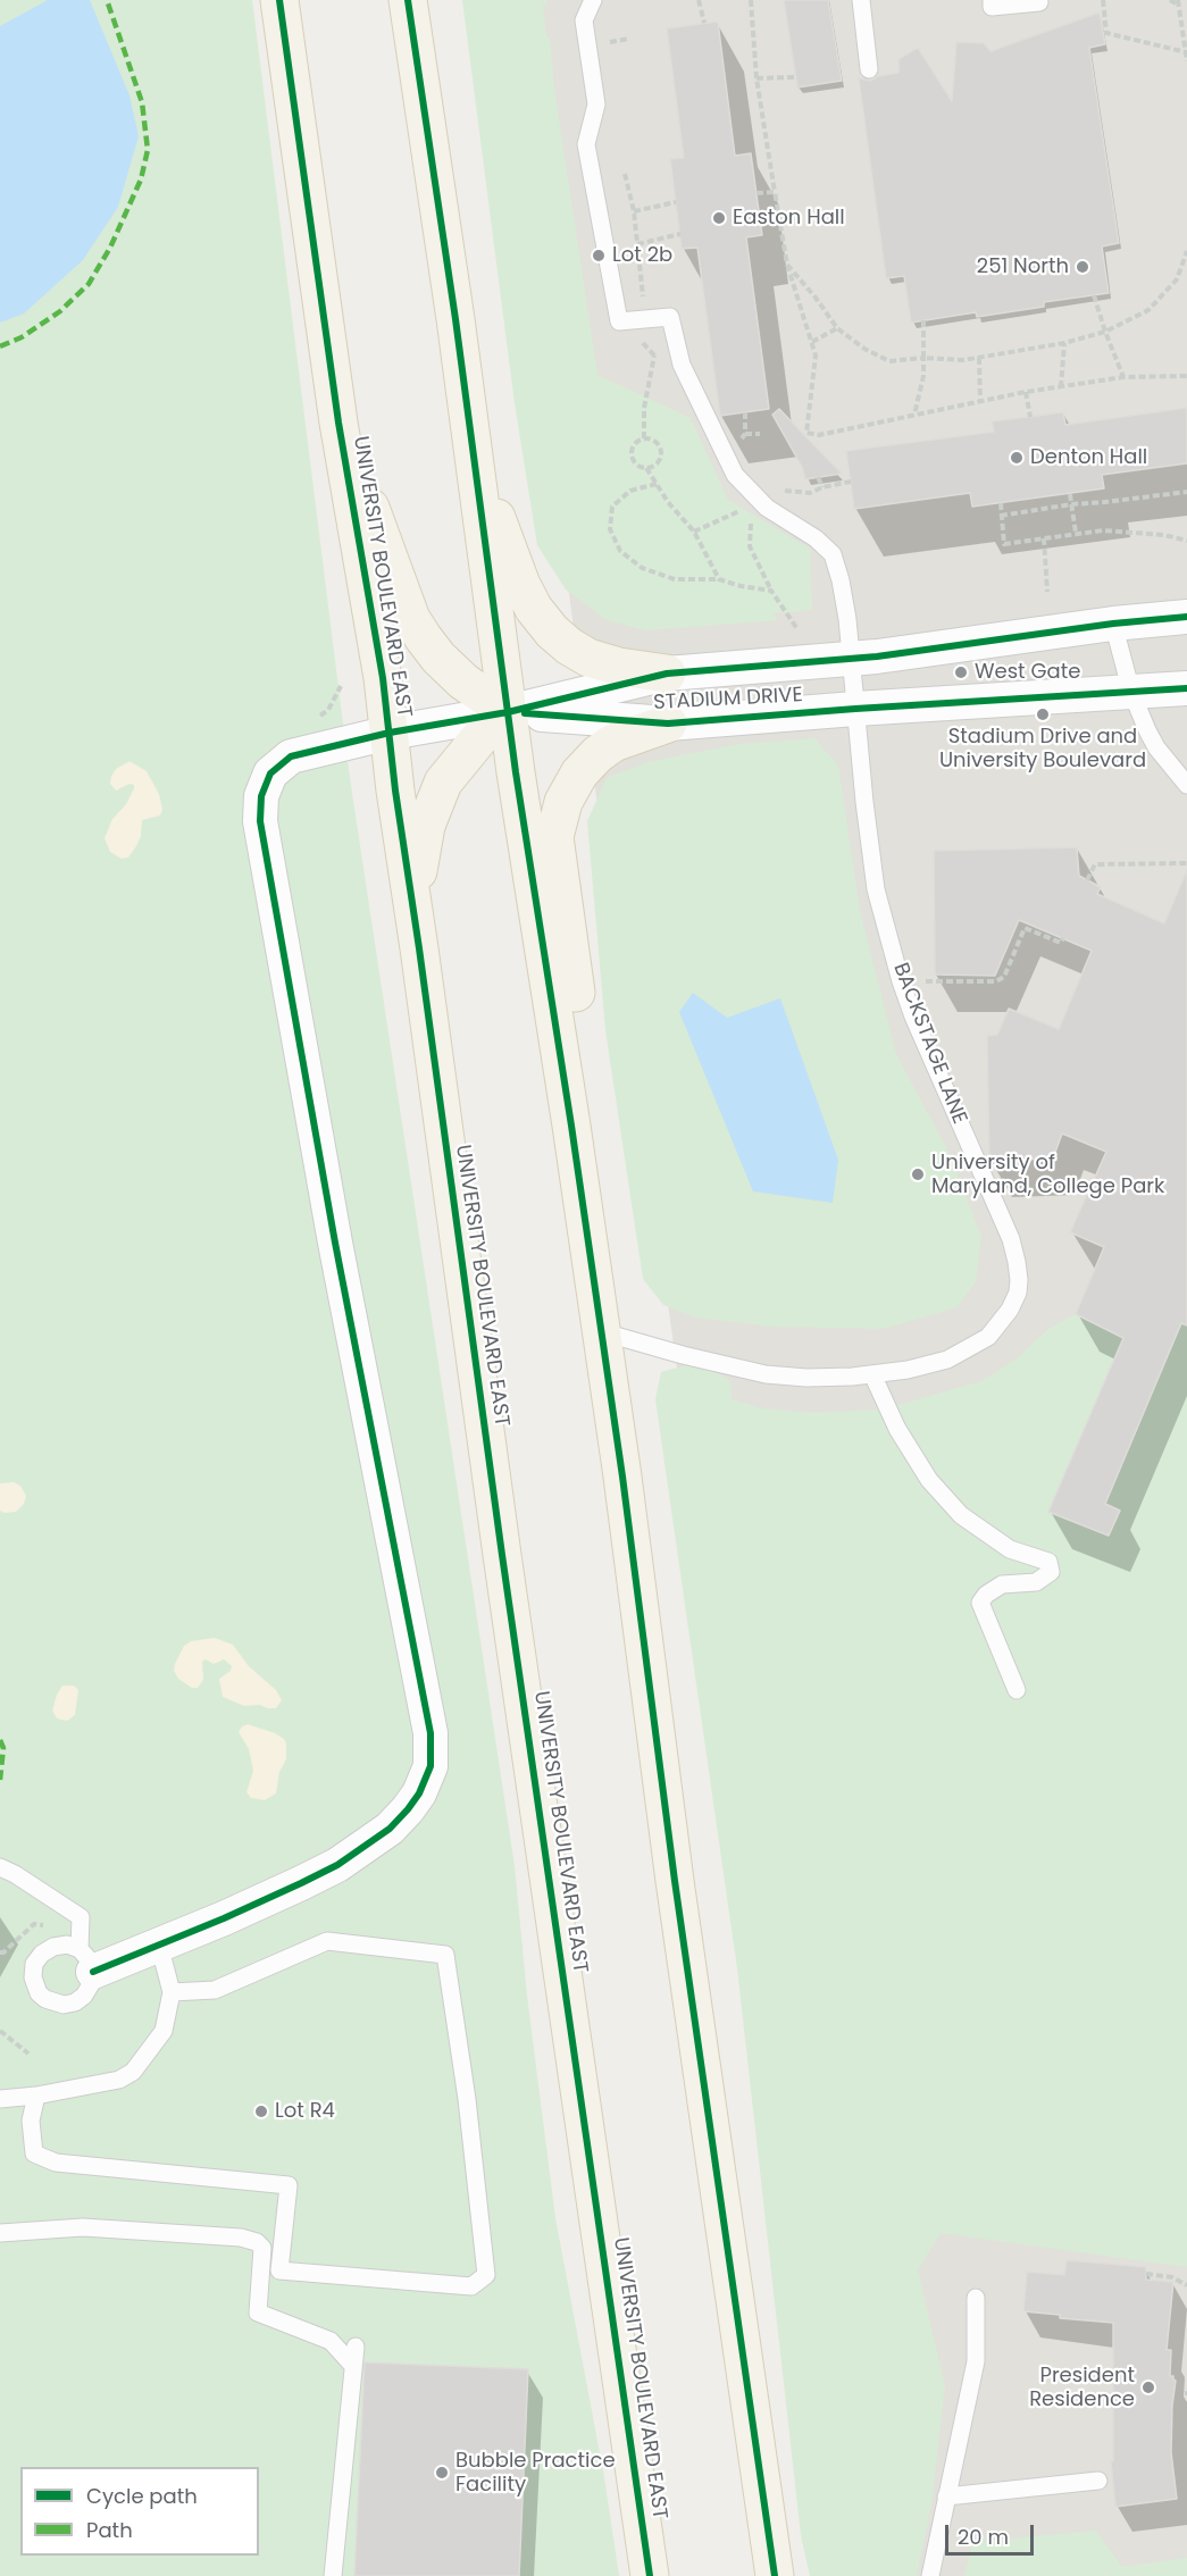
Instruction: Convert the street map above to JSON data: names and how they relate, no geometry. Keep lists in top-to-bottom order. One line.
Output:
{"streets":{"main road":["UNIVERSITY BOULEVARD EAST"],"street":["STADIUM DRIVE"],"lane":["BACKSTAGE LANE"]},"crossings":[["STADIUM DRIVE","BACKSTAGE LANE"]],"places":["Easton Hall","Lot 2b","251 North","Denton Hall","West Gate","Stadium Drive and University Boulevard","University of Maryland, College Park","Lot R4","President Residence","Bubble Practice Facility"],"legend":["Cycle path","Path"],"scale_bar":"20 m"}
